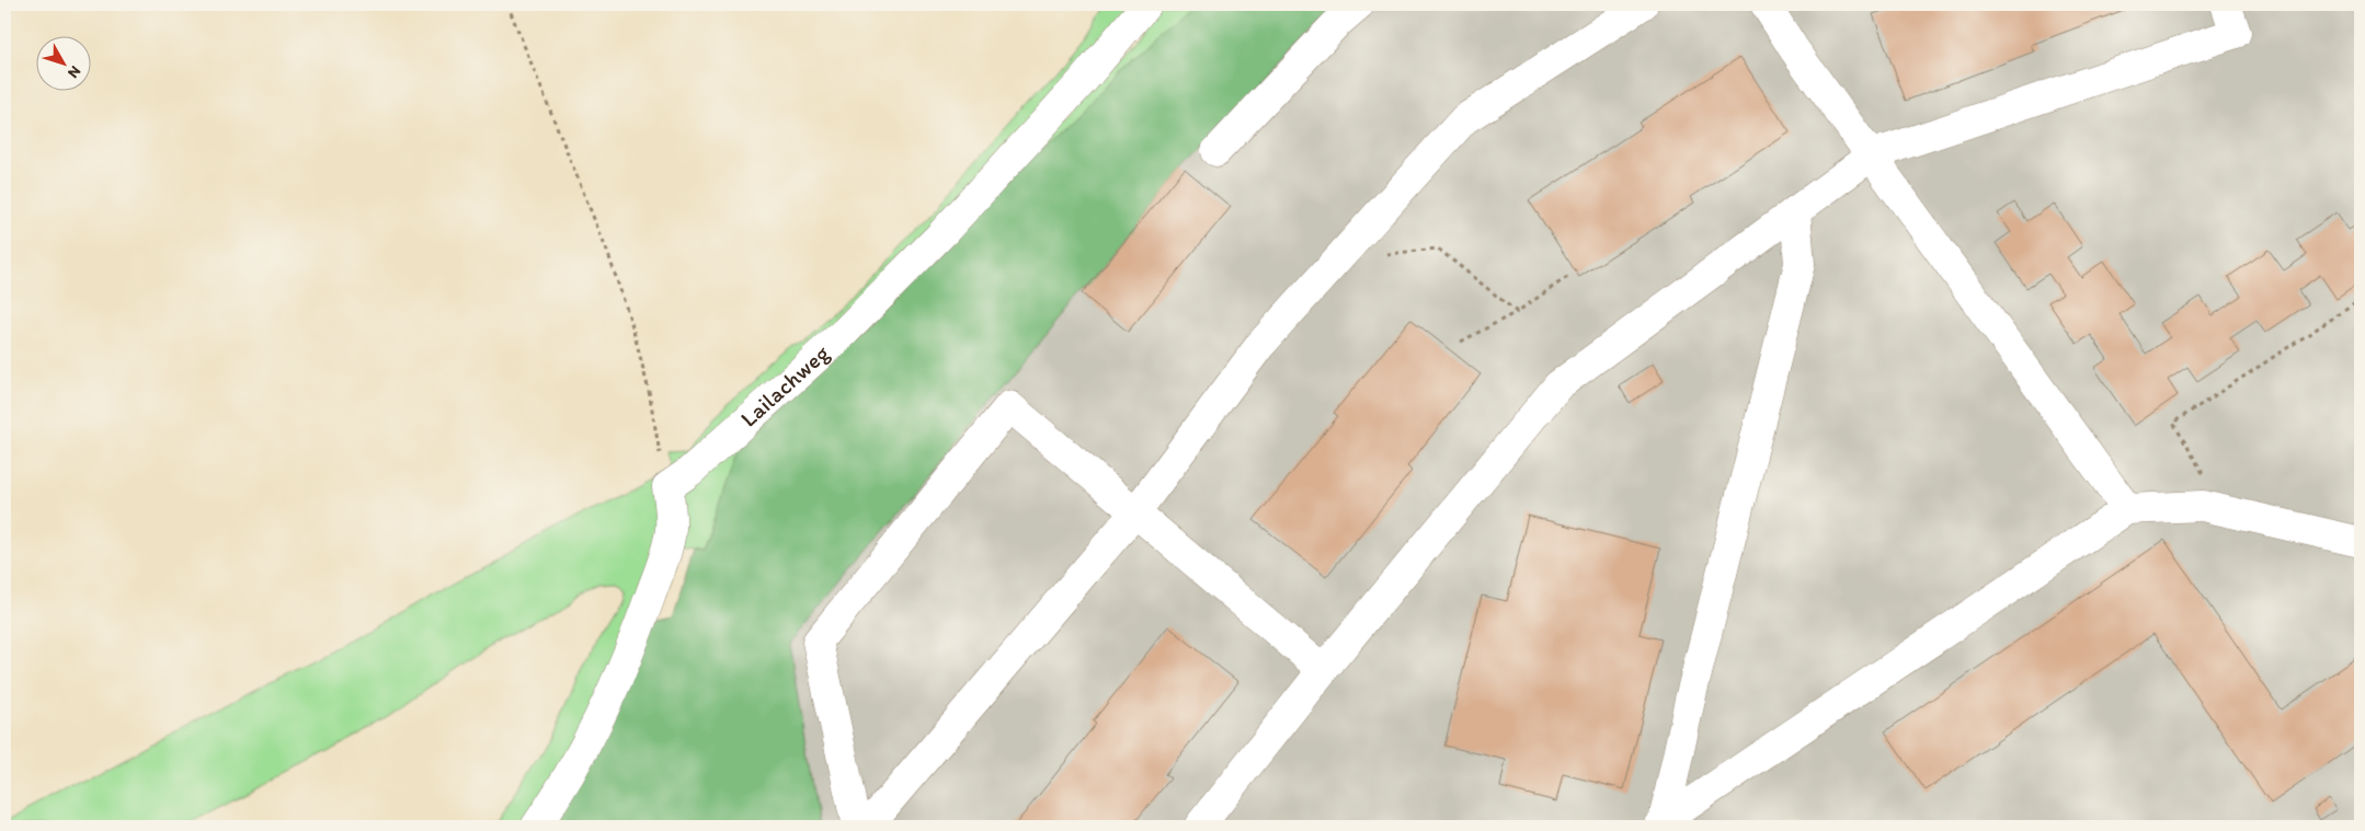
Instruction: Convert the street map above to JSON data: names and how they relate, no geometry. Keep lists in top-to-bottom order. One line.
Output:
{"streets":{"lane":["Lailachweg"]},"north":"bottom right"}
